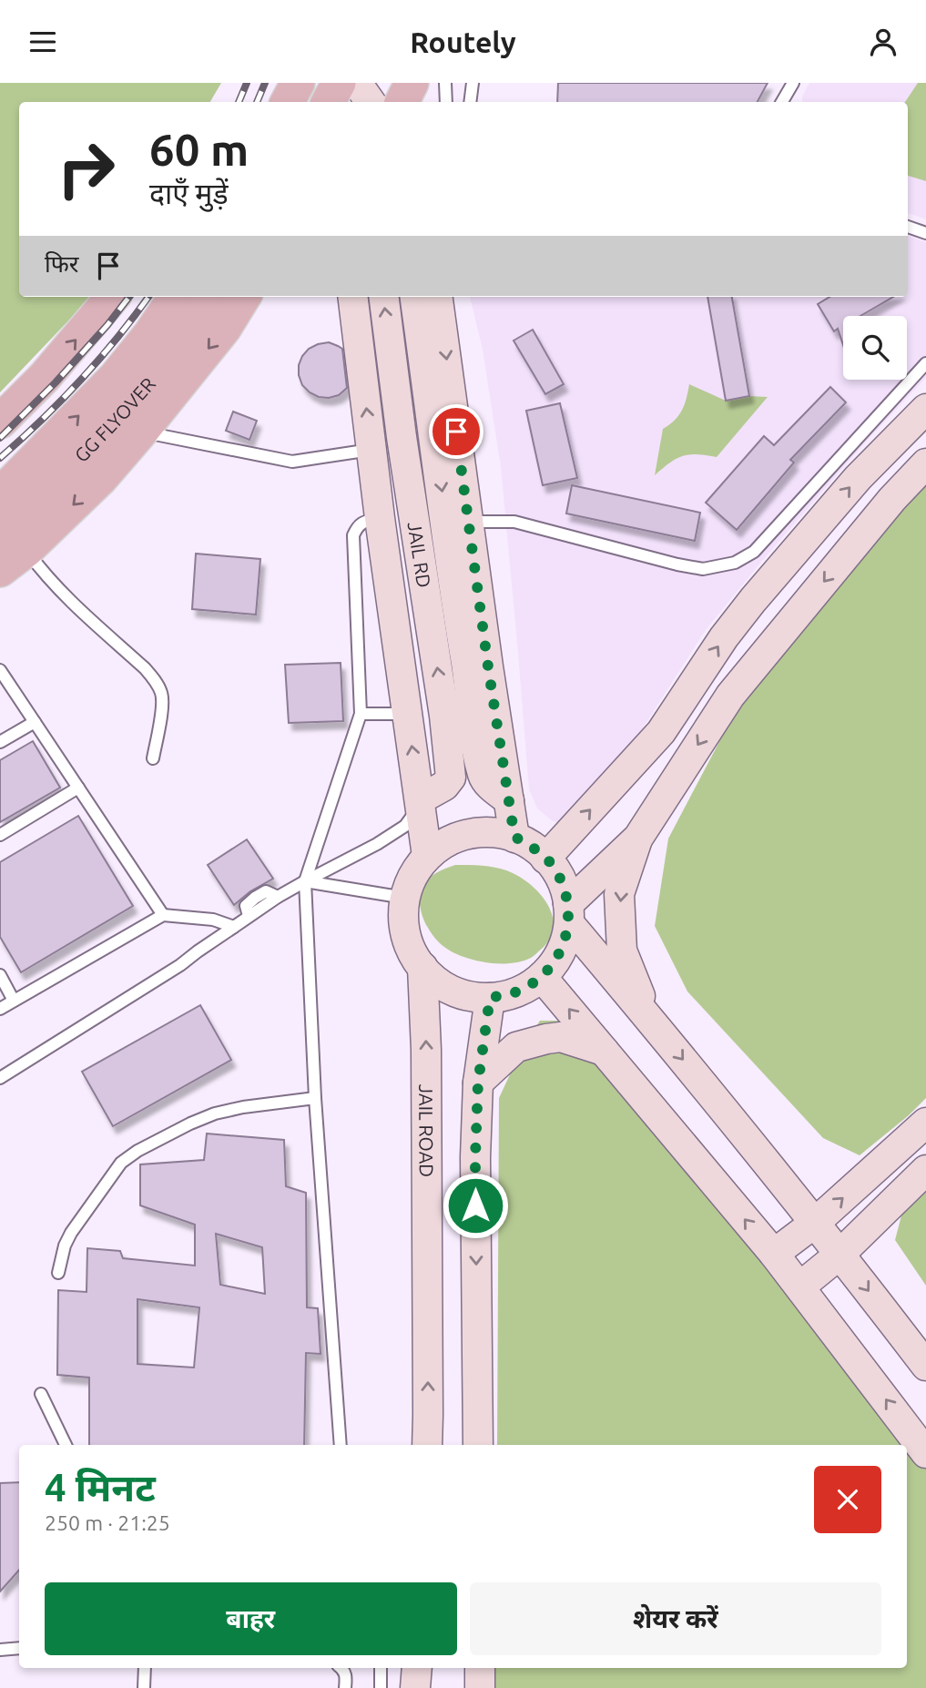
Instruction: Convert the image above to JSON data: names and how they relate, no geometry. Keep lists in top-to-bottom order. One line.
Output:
{"streets":{"main road":["GG FLYOVER","JAIL RD","JAIL ROAD"]},"page":{"header":"Routely","turn":["60 m","दाएँ मुड़ें"],"then":"फिर","heading":["4 मिनट","250 m · 21:25"],"buttons":["बाहर","शेयर करें"]}}
